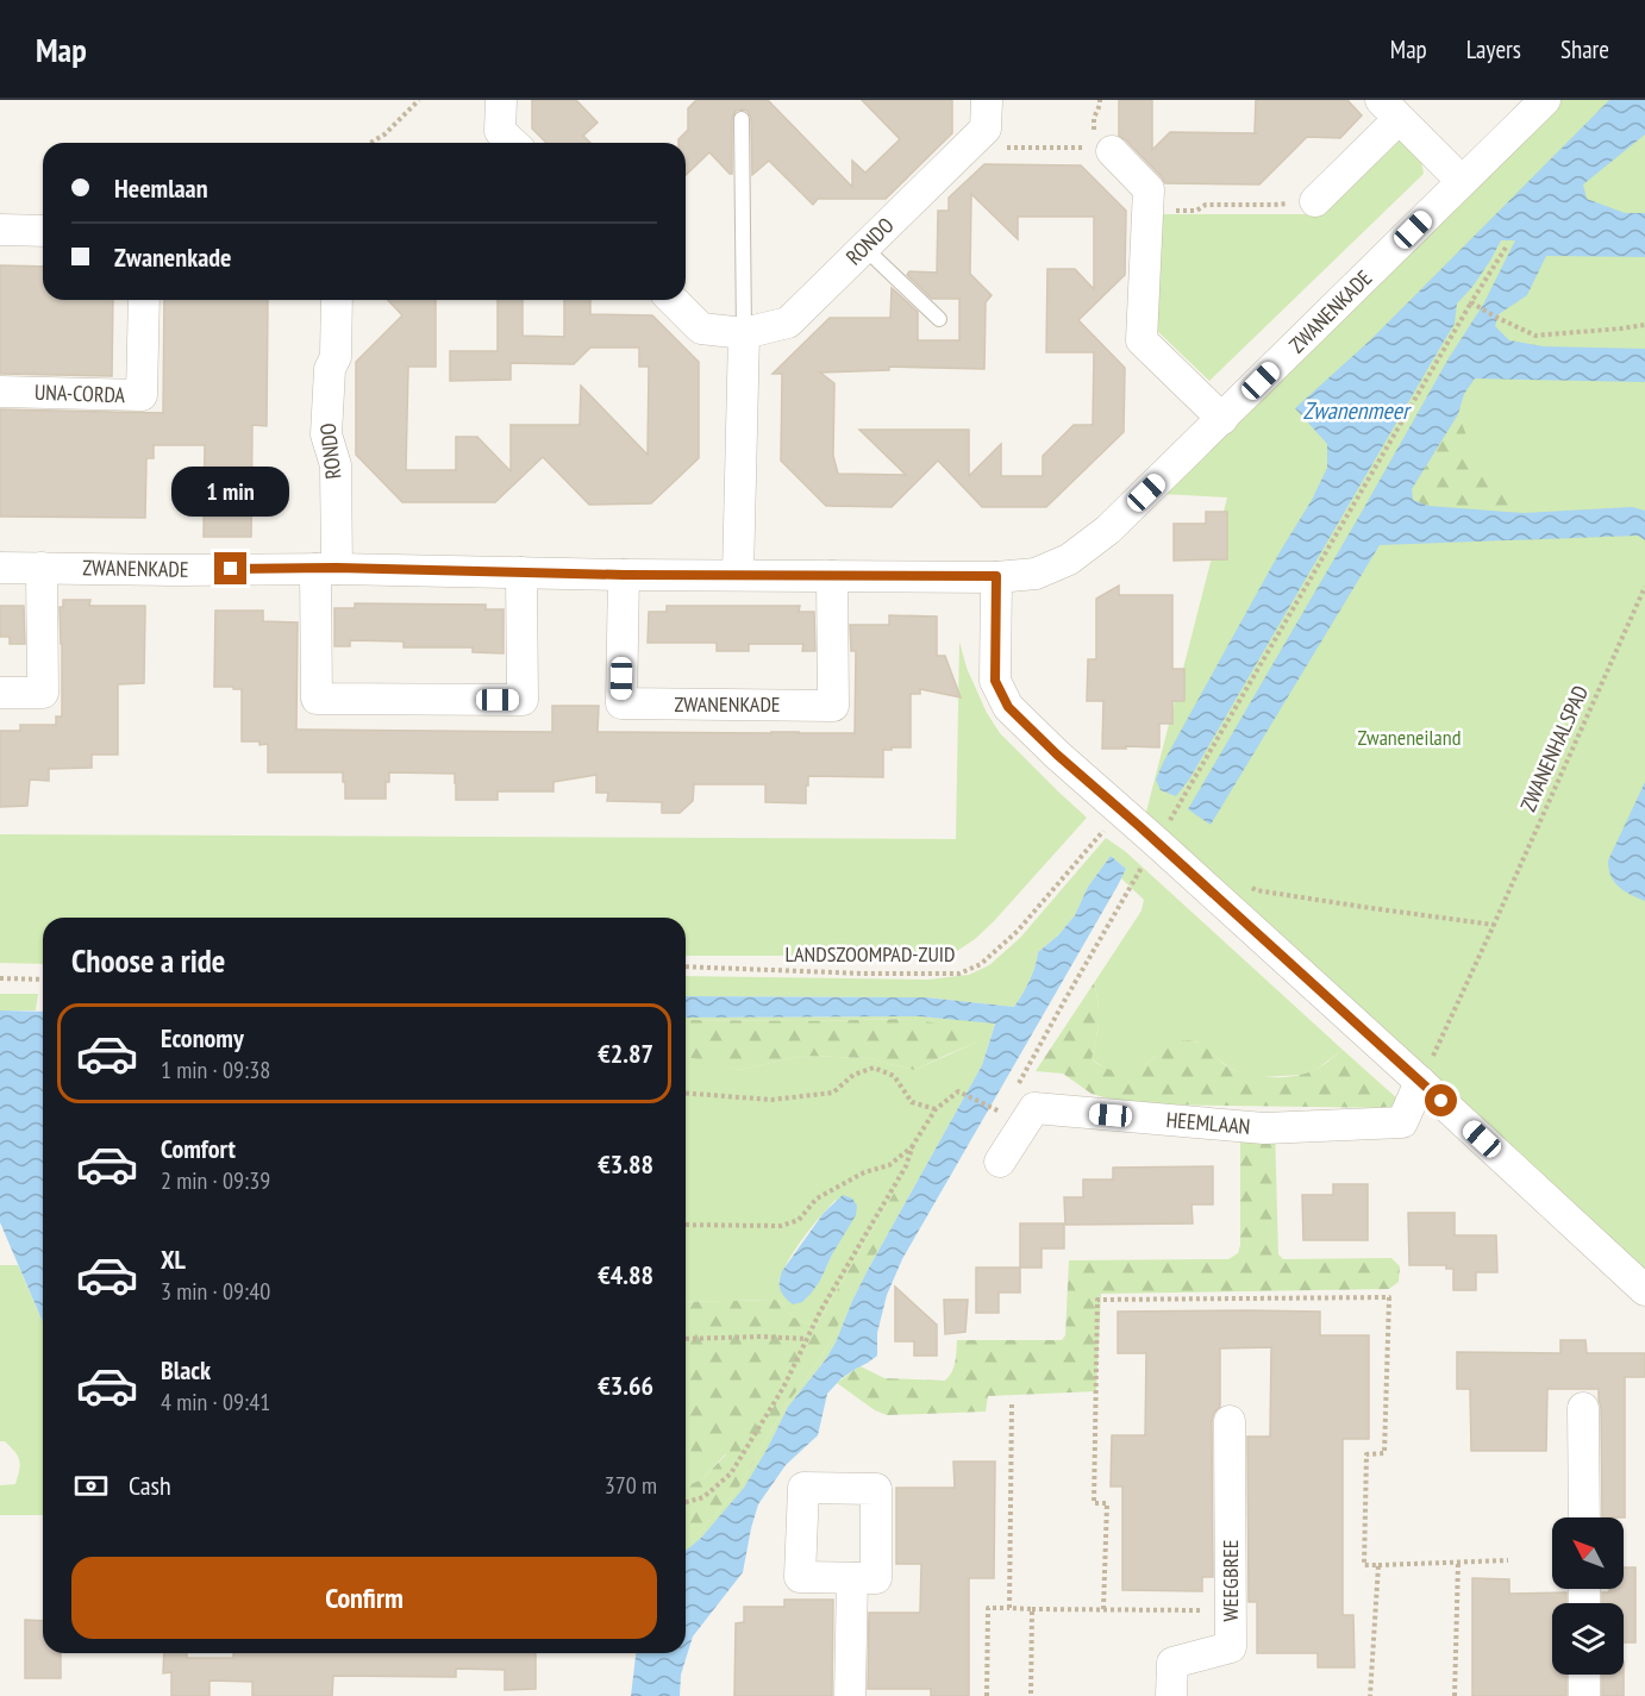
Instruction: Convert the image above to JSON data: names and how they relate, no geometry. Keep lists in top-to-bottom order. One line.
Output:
{"streets":{"street":["RONDO","ZWANENKADE","UNA-CORDA","HEEMLAAN","WEEGBREE"],"path":["ZWANENHALSPAD","LANDSZOOMPAD-ZUID"]},"crossings":[["RONDO","ZWANENKADE"],["ZWANENHALSPAD","HEEMLAAN"]],"water":["Zwanenmeer"],"parks":["Zwaneneiland"],"north":"top left","page":{"header":"Map","nav":["Map","Layers","Share"],"banner":["Heemlaan","Zwanenkade"],"bubble":"1 min","heading":"Choose a ride","list":[{"name":"Economy","note":"1 min · 09:38","value":"€2.87"},{"name":"Comfort","note":"2 min · 09:39","value":"€3.88"},{"name":"XL","note":"3 min · 09:40","value":"€4.88"},{"name":"Black","note":"4 min · 09:41","value":"€3.66"}],"pay":["Cash","370 m"],"buttons":"Confirm"}}
